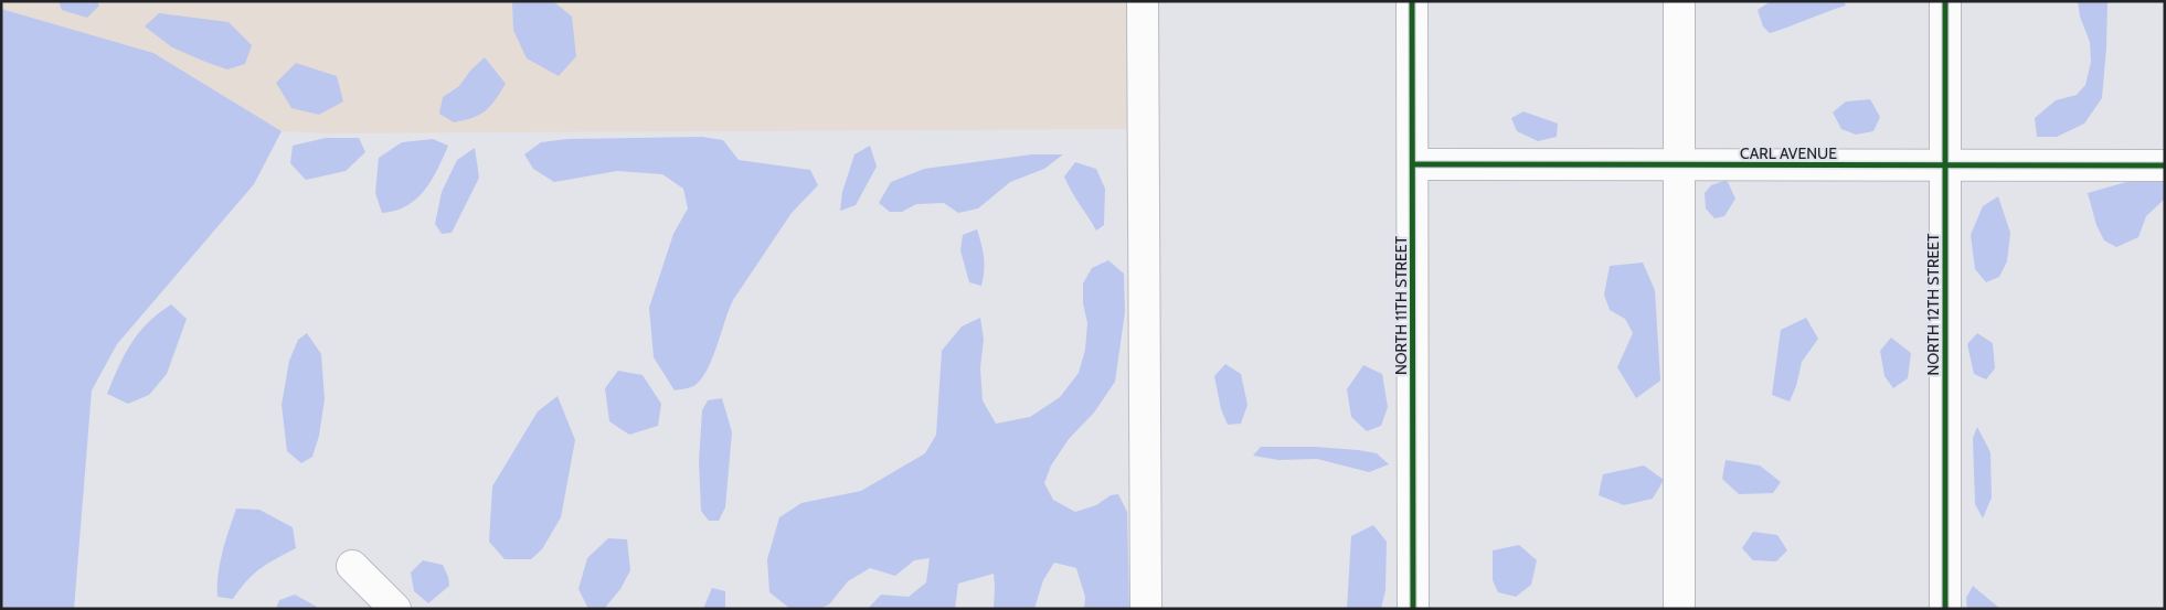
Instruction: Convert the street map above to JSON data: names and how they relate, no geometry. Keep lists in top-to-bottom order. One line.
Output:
{"streets":{"street":["CARL AVENUE","NORTH 12TH STREET","NORTH 11TH STREET"]},"crossings":[["CARL AVENUE","NORTH 12TH STREET"],["CARL AVENUE","NORTH 11TH STREET"]]}
